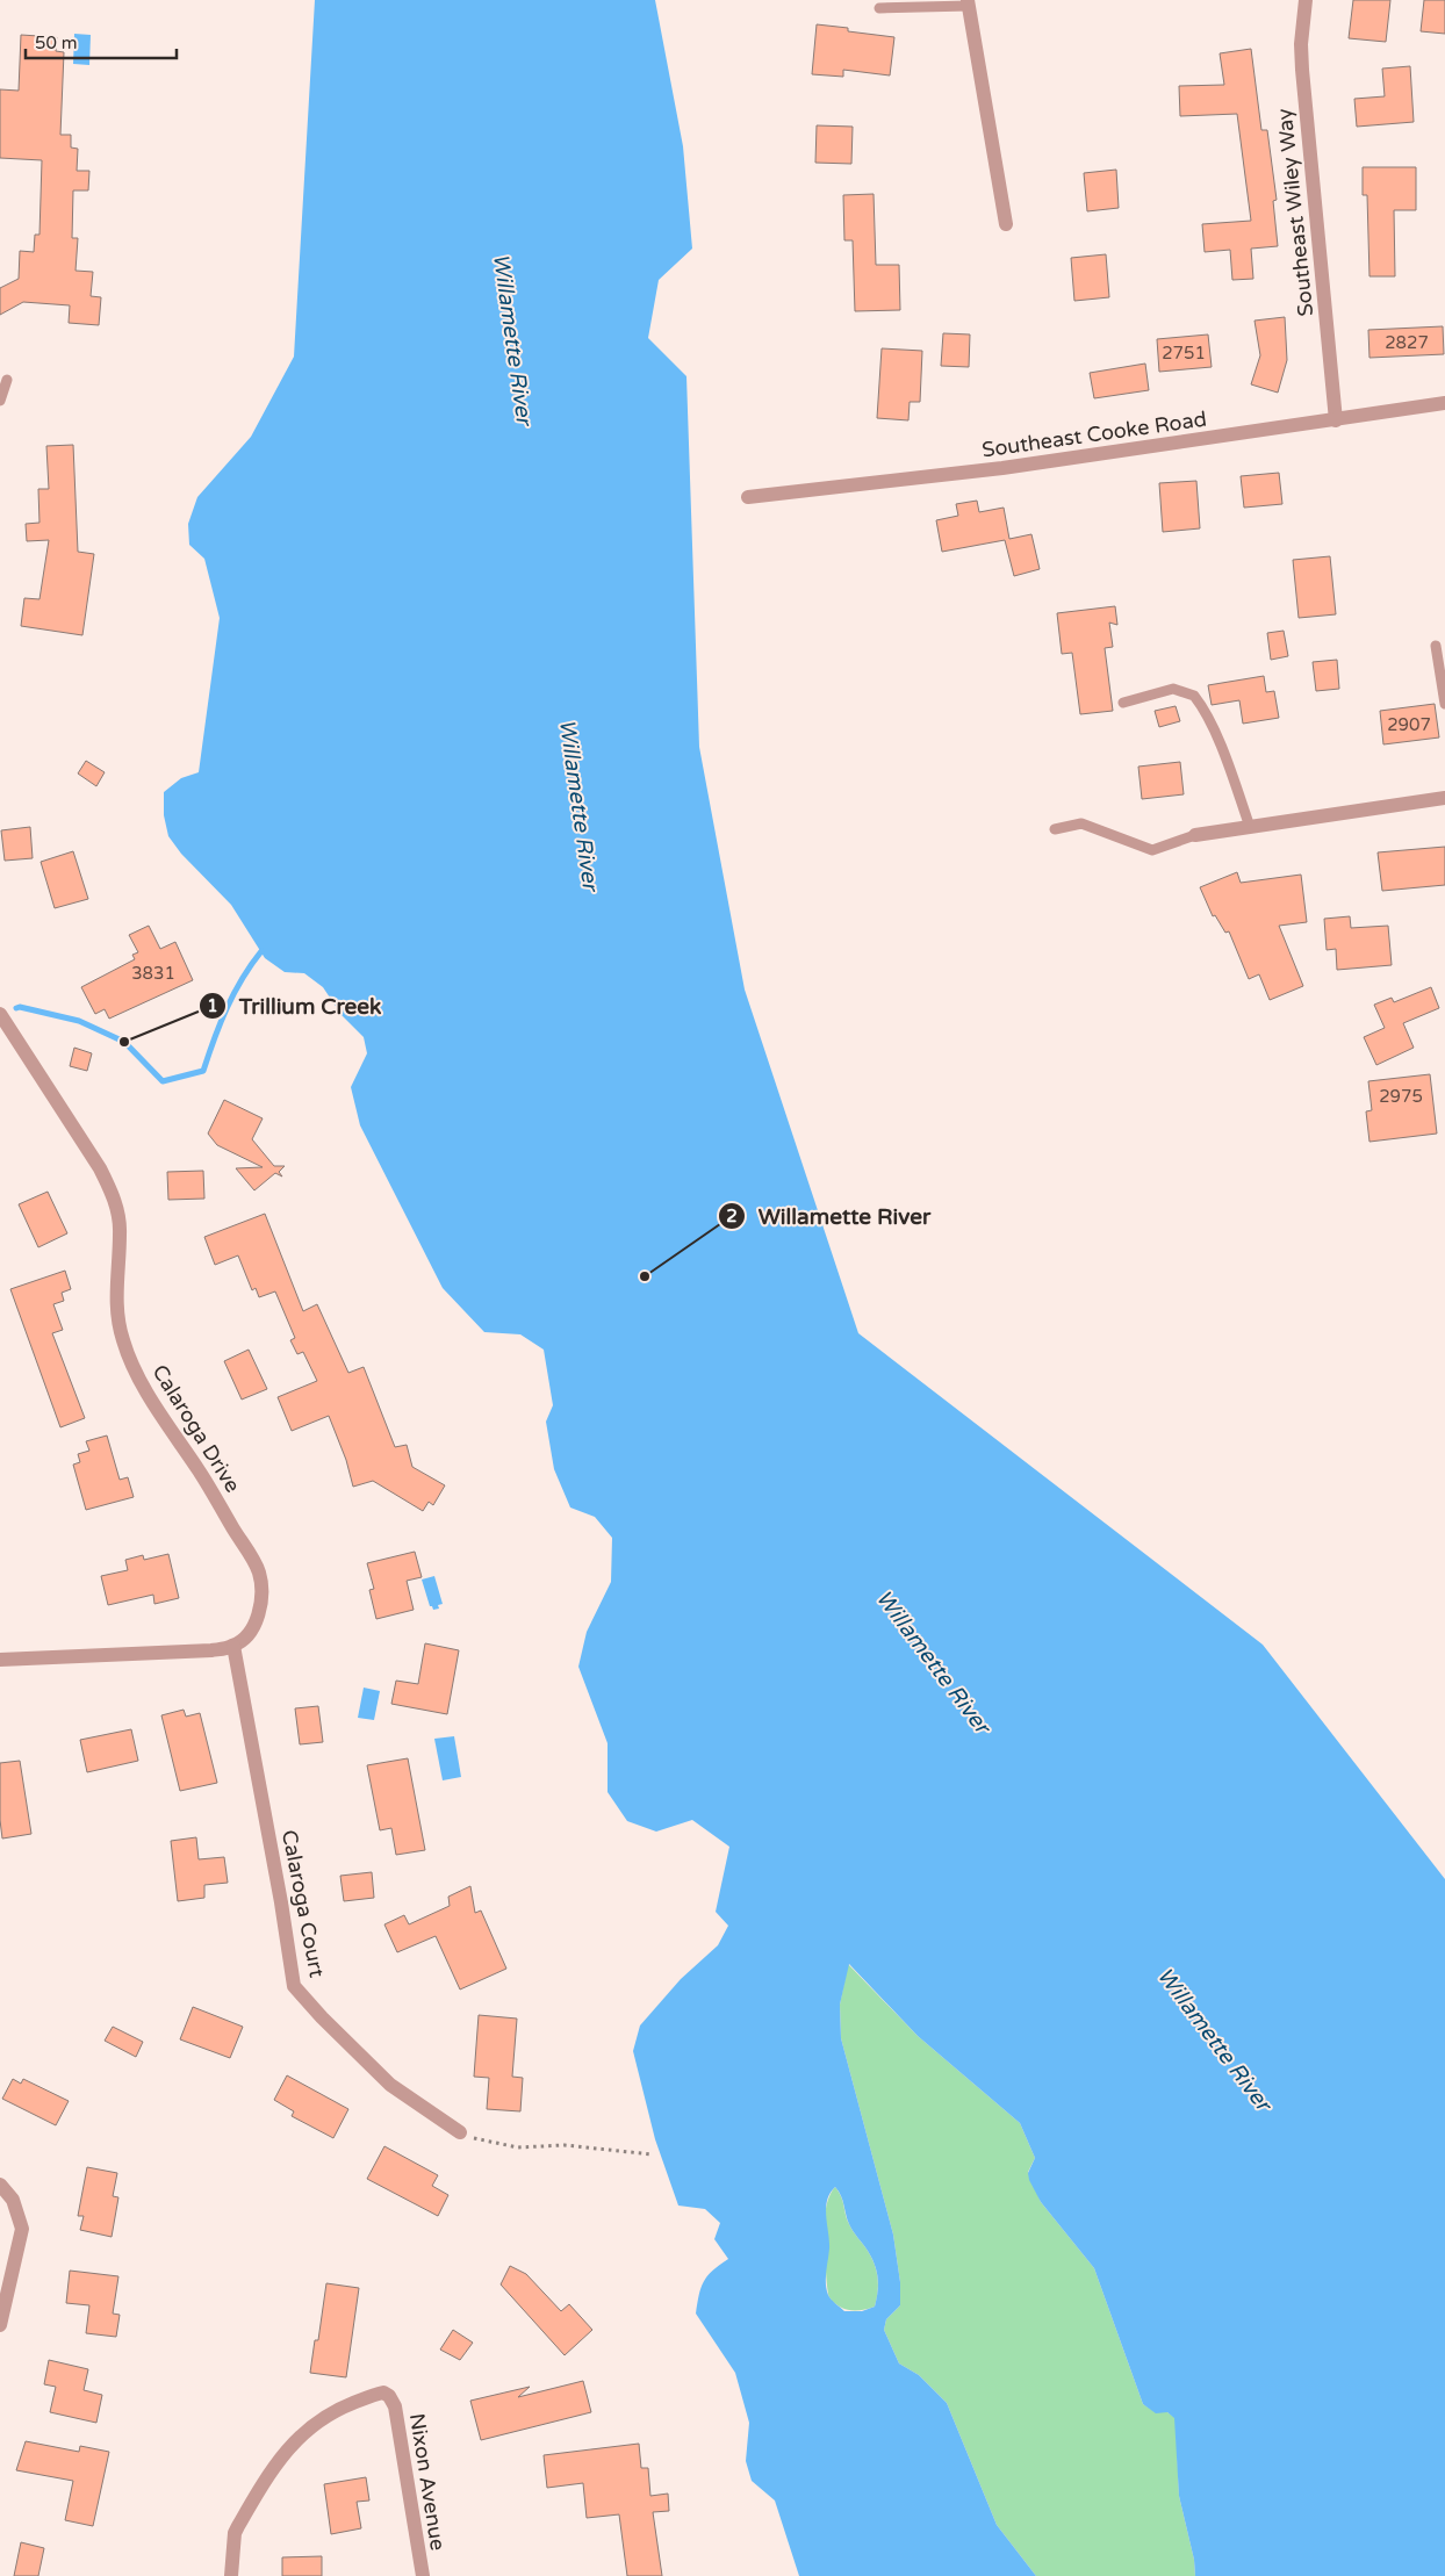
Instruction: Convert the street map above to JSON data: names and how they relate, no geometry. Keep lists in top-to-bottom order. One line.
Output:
{"streets":{"street":["Southeast Wiley Way","Southeast Cooke Road","Calaroga Drive","Calaroga Court","Nixon Avenue"]},"crossings":[["Southeast Wiley Way","Southeast Cooke Road"],["Calaroga Drive","Calaroga Court"]],"water":["Willamette River"],"places":["Trillium Creek","Willamette River"],"house_numbers":["2827","2751","2907","3831","2975"],"scale_bar":"50 m"}
